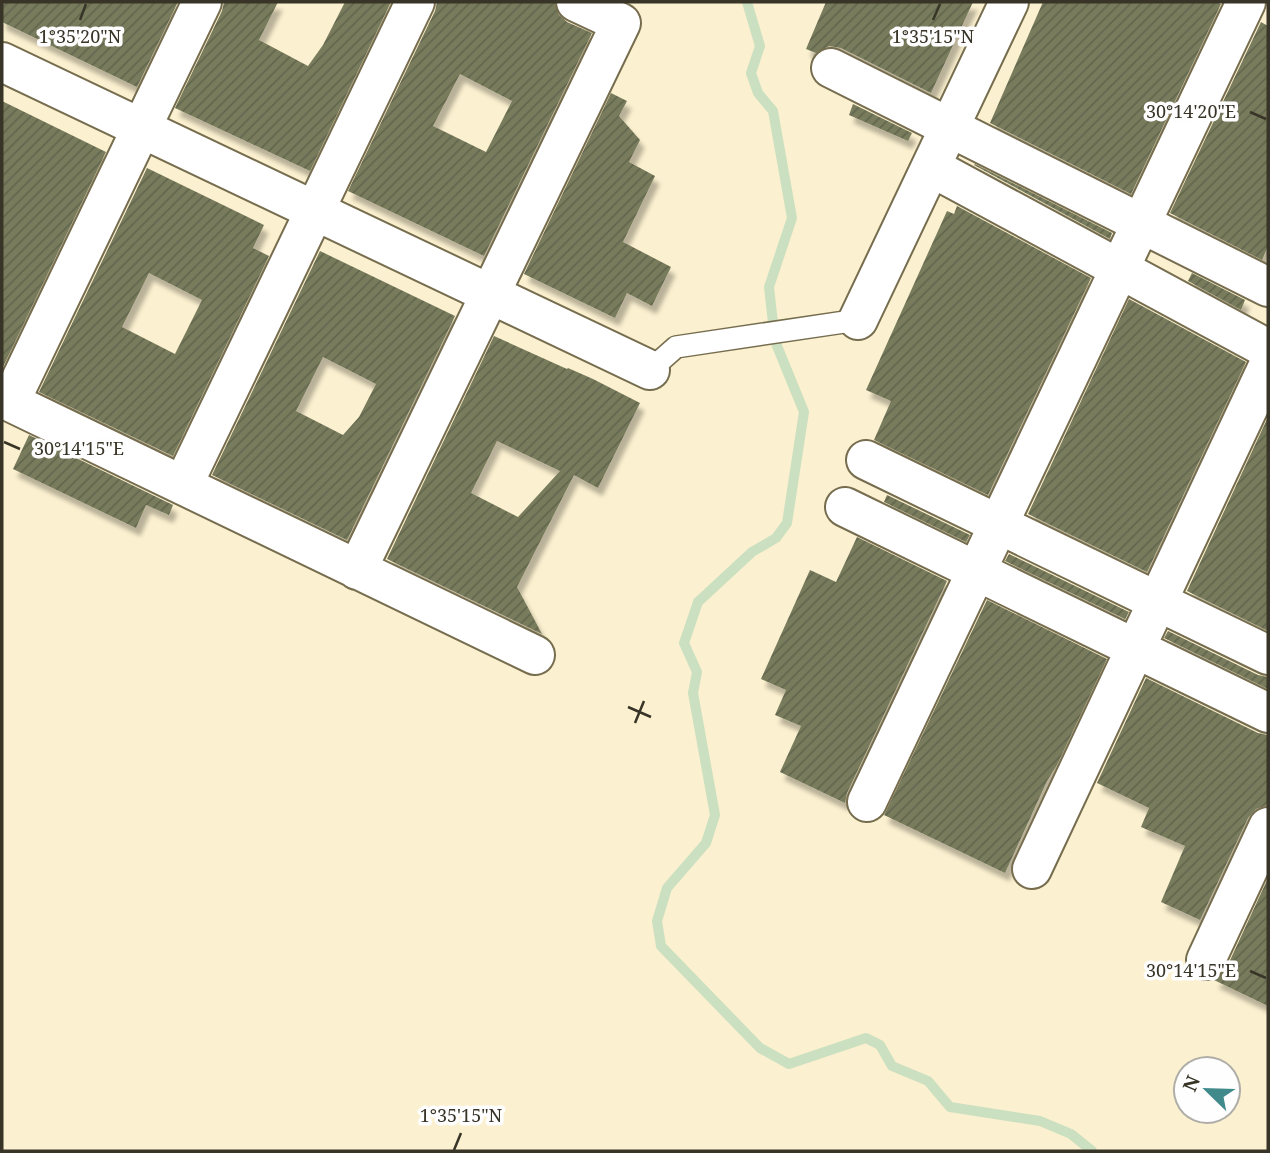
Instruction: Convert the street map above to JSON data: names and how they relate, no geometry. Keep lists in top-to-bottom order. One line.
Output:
{"north":"top left","coordinates":["1°35'20\"N","1°35'15\"N","30°14'20\"E","30°14'15\"E"]}
